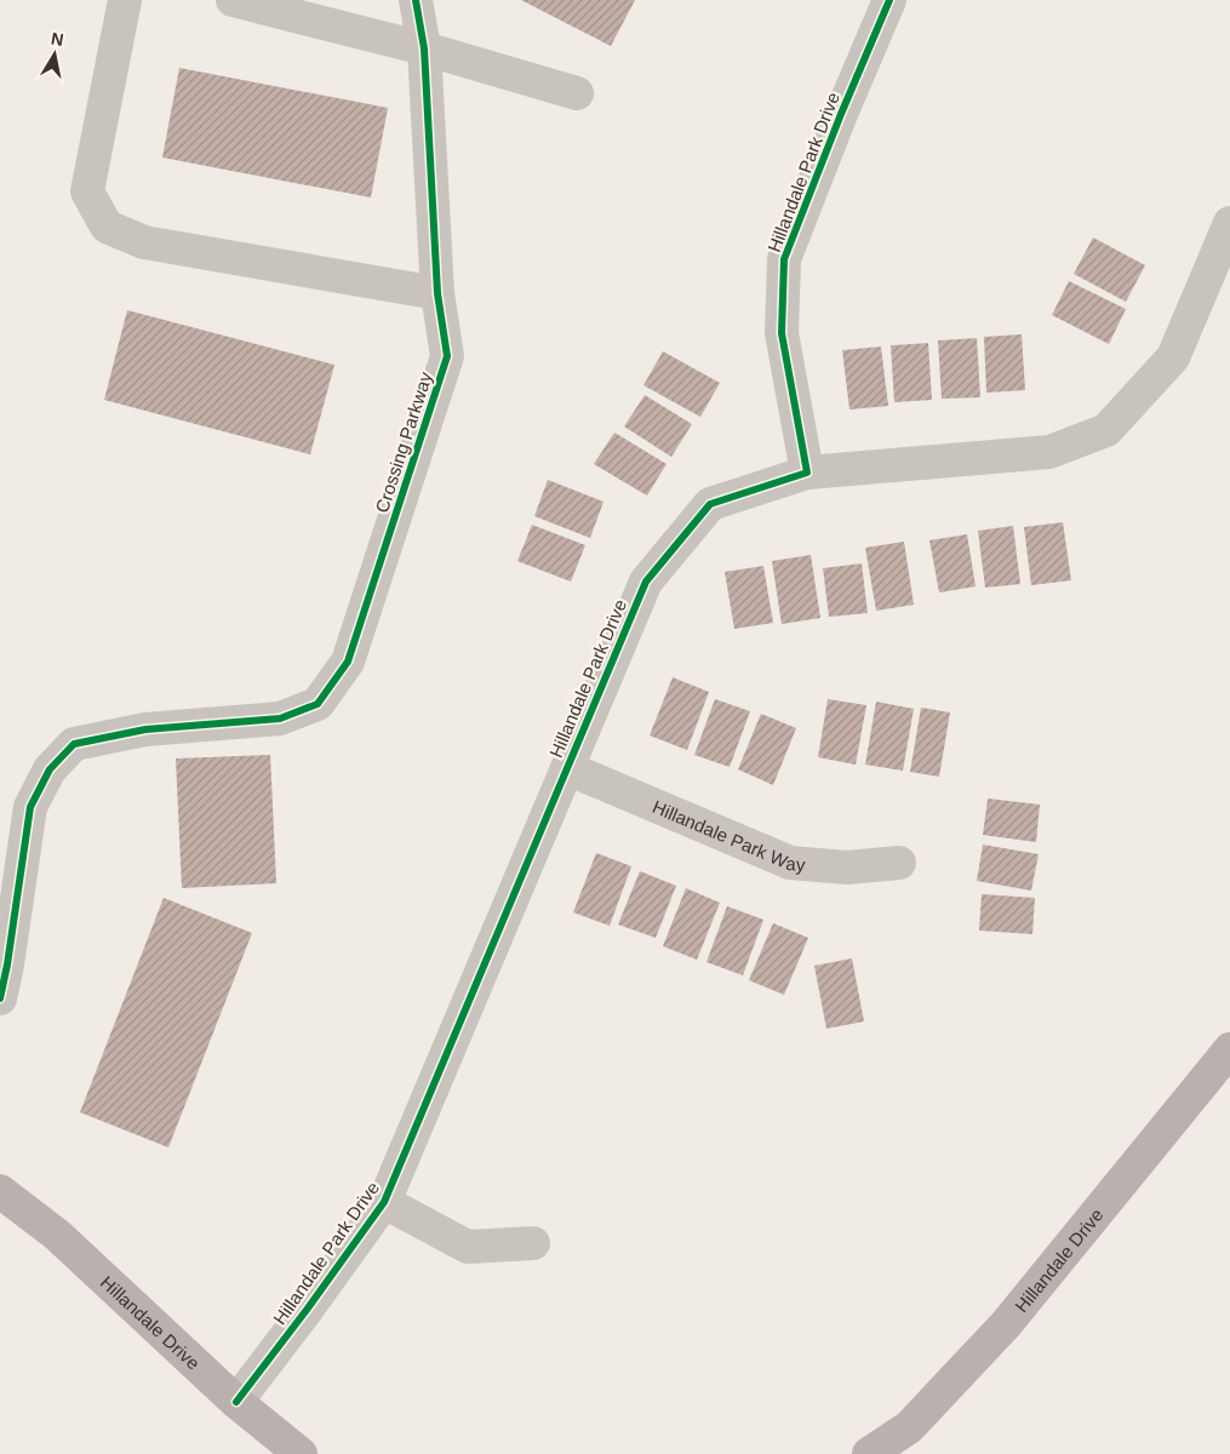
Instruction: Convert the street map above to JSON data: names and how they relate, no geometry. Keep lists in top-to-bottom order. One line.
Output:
{"streets":{"main road":["Hillandale Drive"],"street":["Hillandale Park Drive","Crossing Parkway","Hillandale Park Way"]},"crossings":[["Hillandale Park Drive","Hillandale Park Way"],["Hillandale Park Drive","Hillandale Drive"]],"north":"top"}
